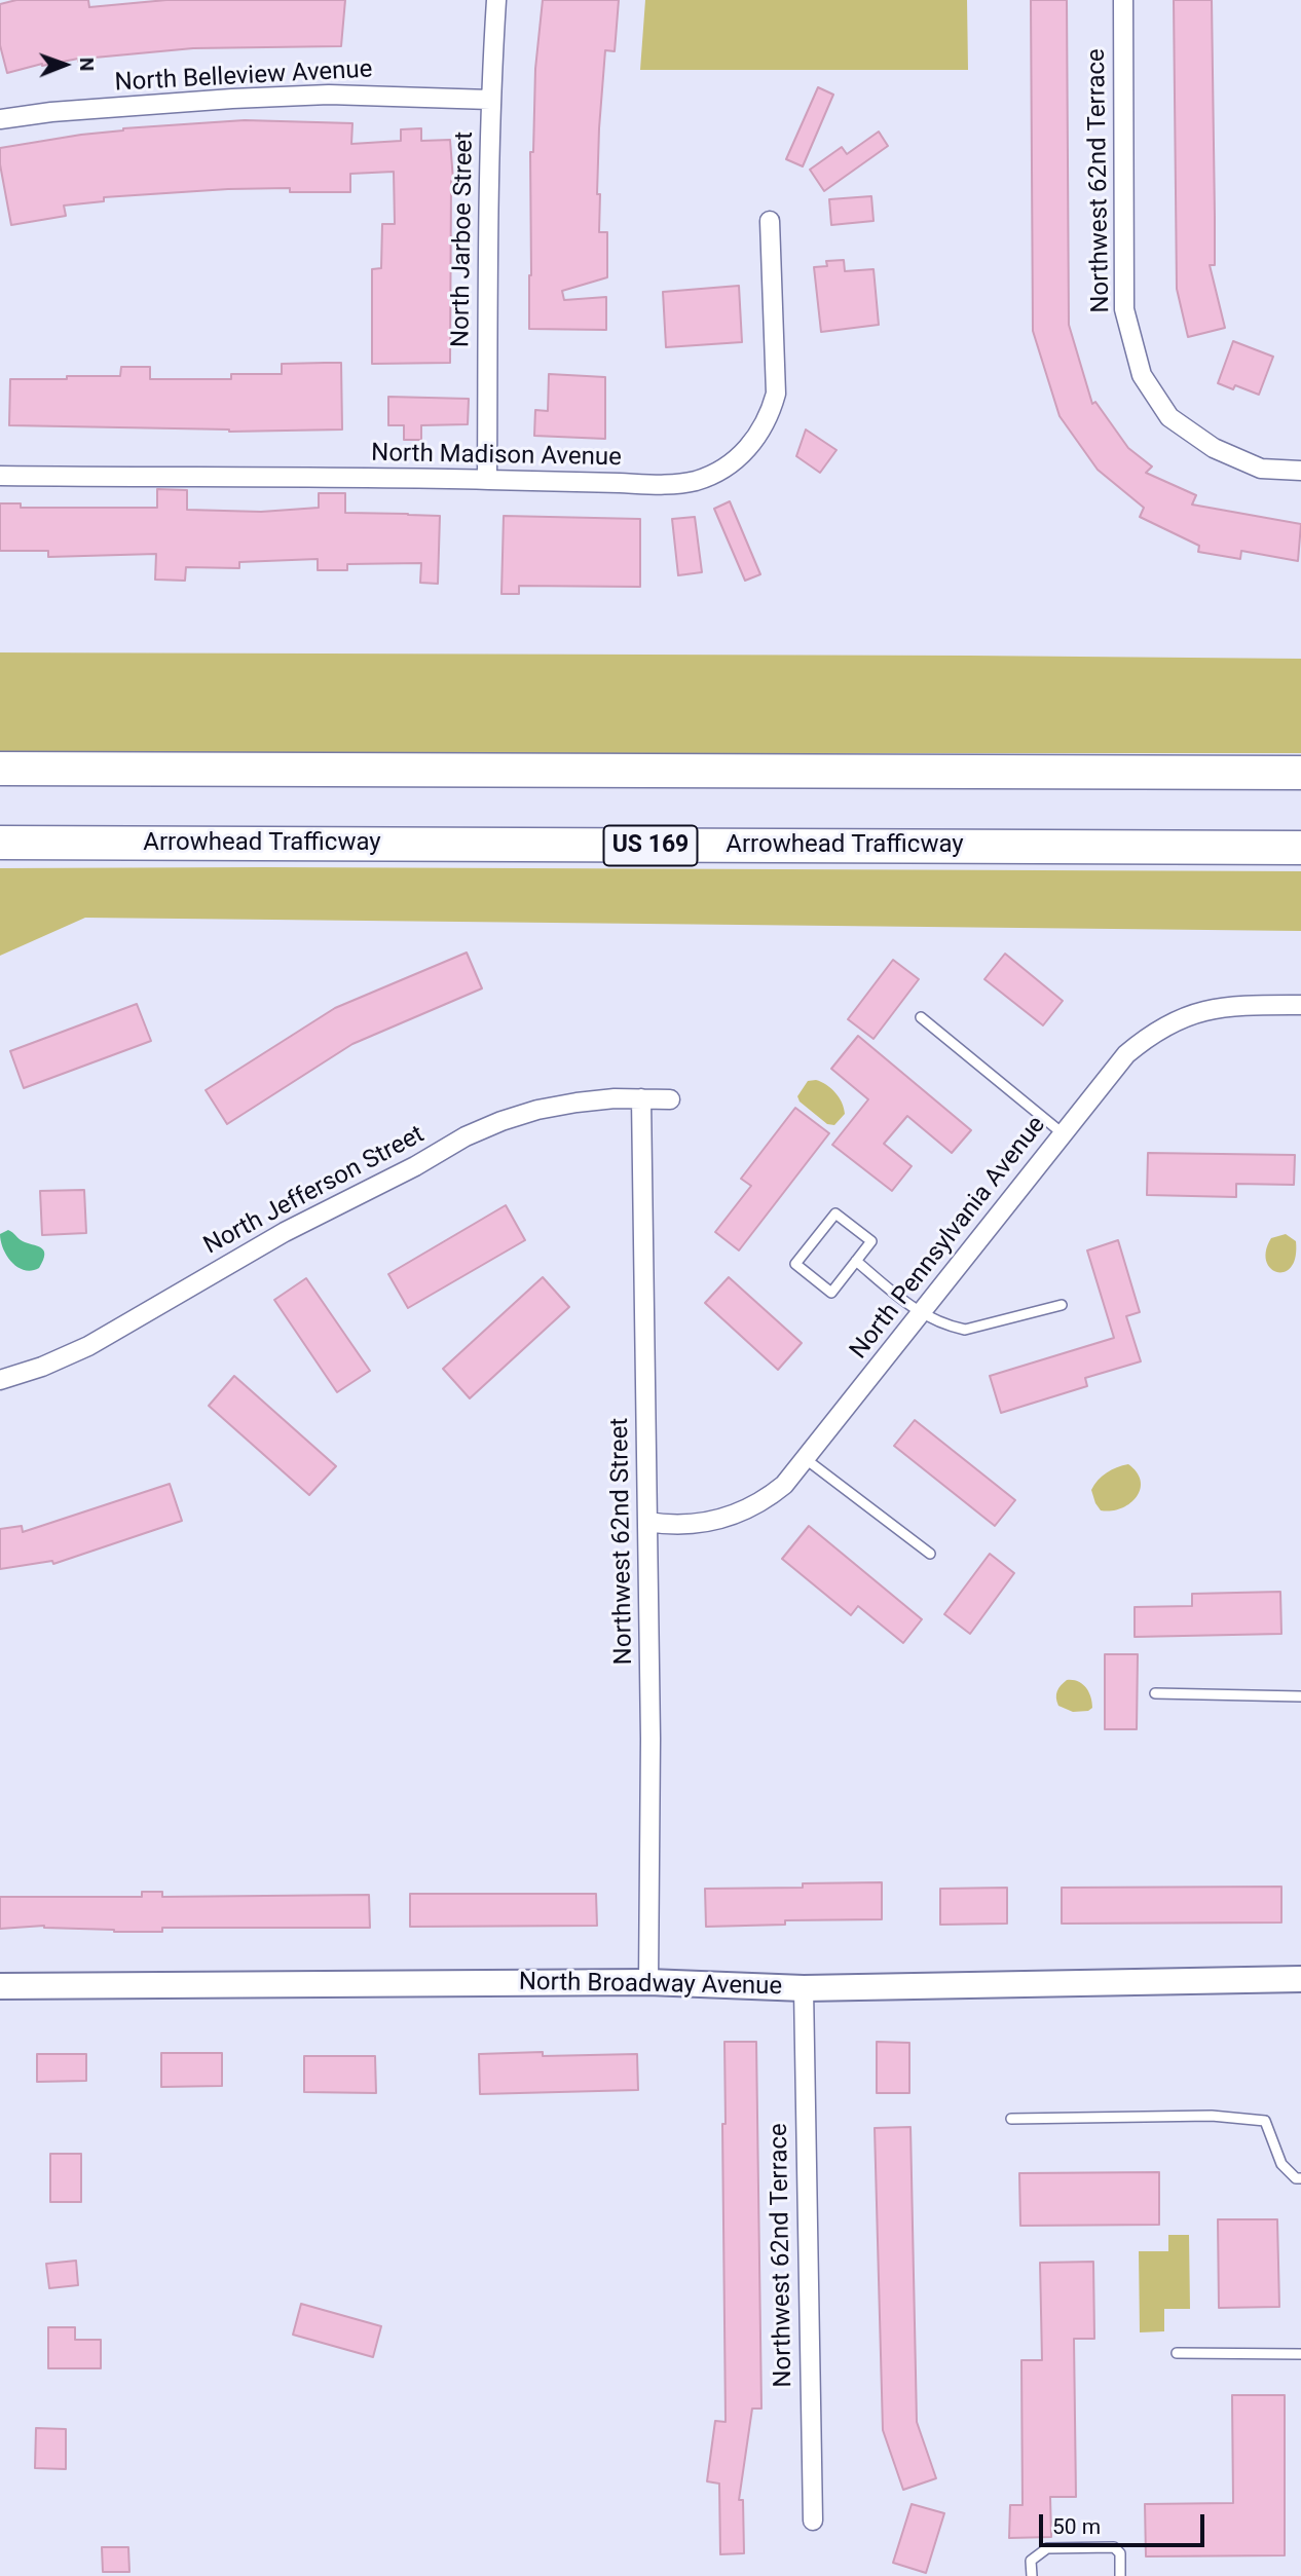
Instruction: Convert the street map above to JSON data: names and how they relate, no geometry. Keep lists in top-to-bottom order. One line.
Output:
{"streets":{"highway":["Arrowhead Trafficway","US 169"],"street":["North Belleview Avenue","Northwest 62nd Terrace","North Jarboe Street","North Madison Avenue","North Jefferson Street","North Pennsylvania Avenue","Northwest 62nd Street","North Broadway Avenue"]},"crossings":[["North Belleview Avenue","North Jarboe Street"],["Northwest 62nd Terrace","North Broadway Avenue"],["North Jarboe Street","North Madison Avenue"],["North Jefferson Street","Northwest 62nd Street"],["North Pennsylvania Avenue","Northwest 62nd Street"],["Northwest 62nd Street","North Broadway Avenue"]],"scale_bar":"50 m","north":"right"}
